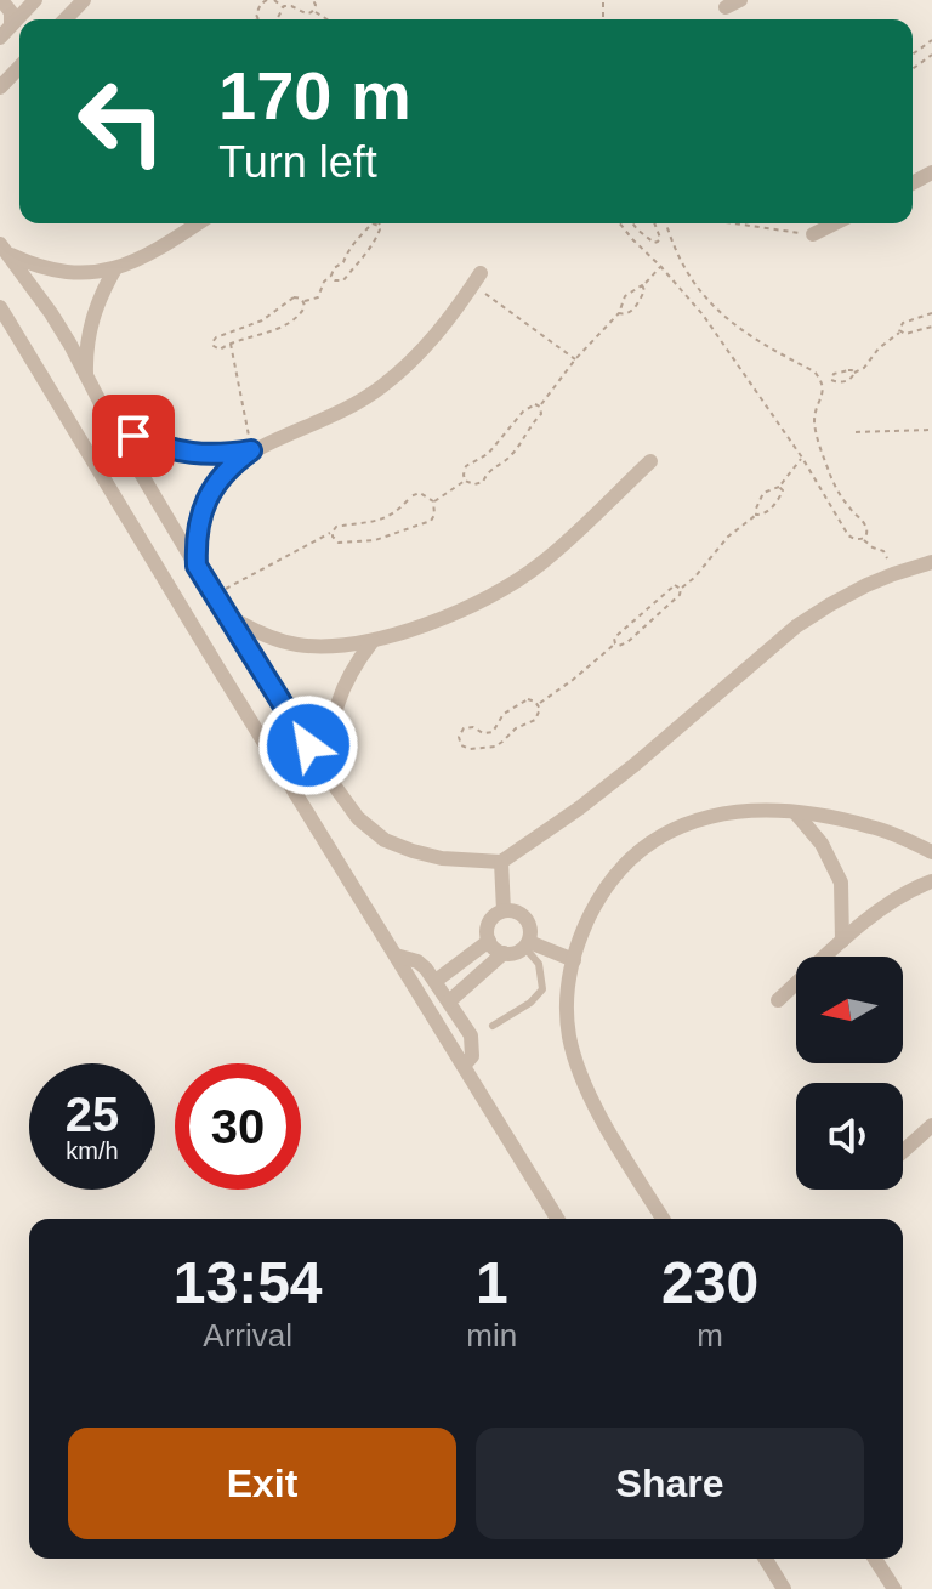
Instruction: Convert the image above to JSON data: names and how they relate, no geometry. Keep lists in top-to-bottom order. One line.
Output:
{"north":"left","page":{"turn":["170 m","Turn left"],"speed":"25 km/h","limit":"30","eta":["13:54","Arrival","1","min","230","m"],"buttons":["Exit","Share"]}}
